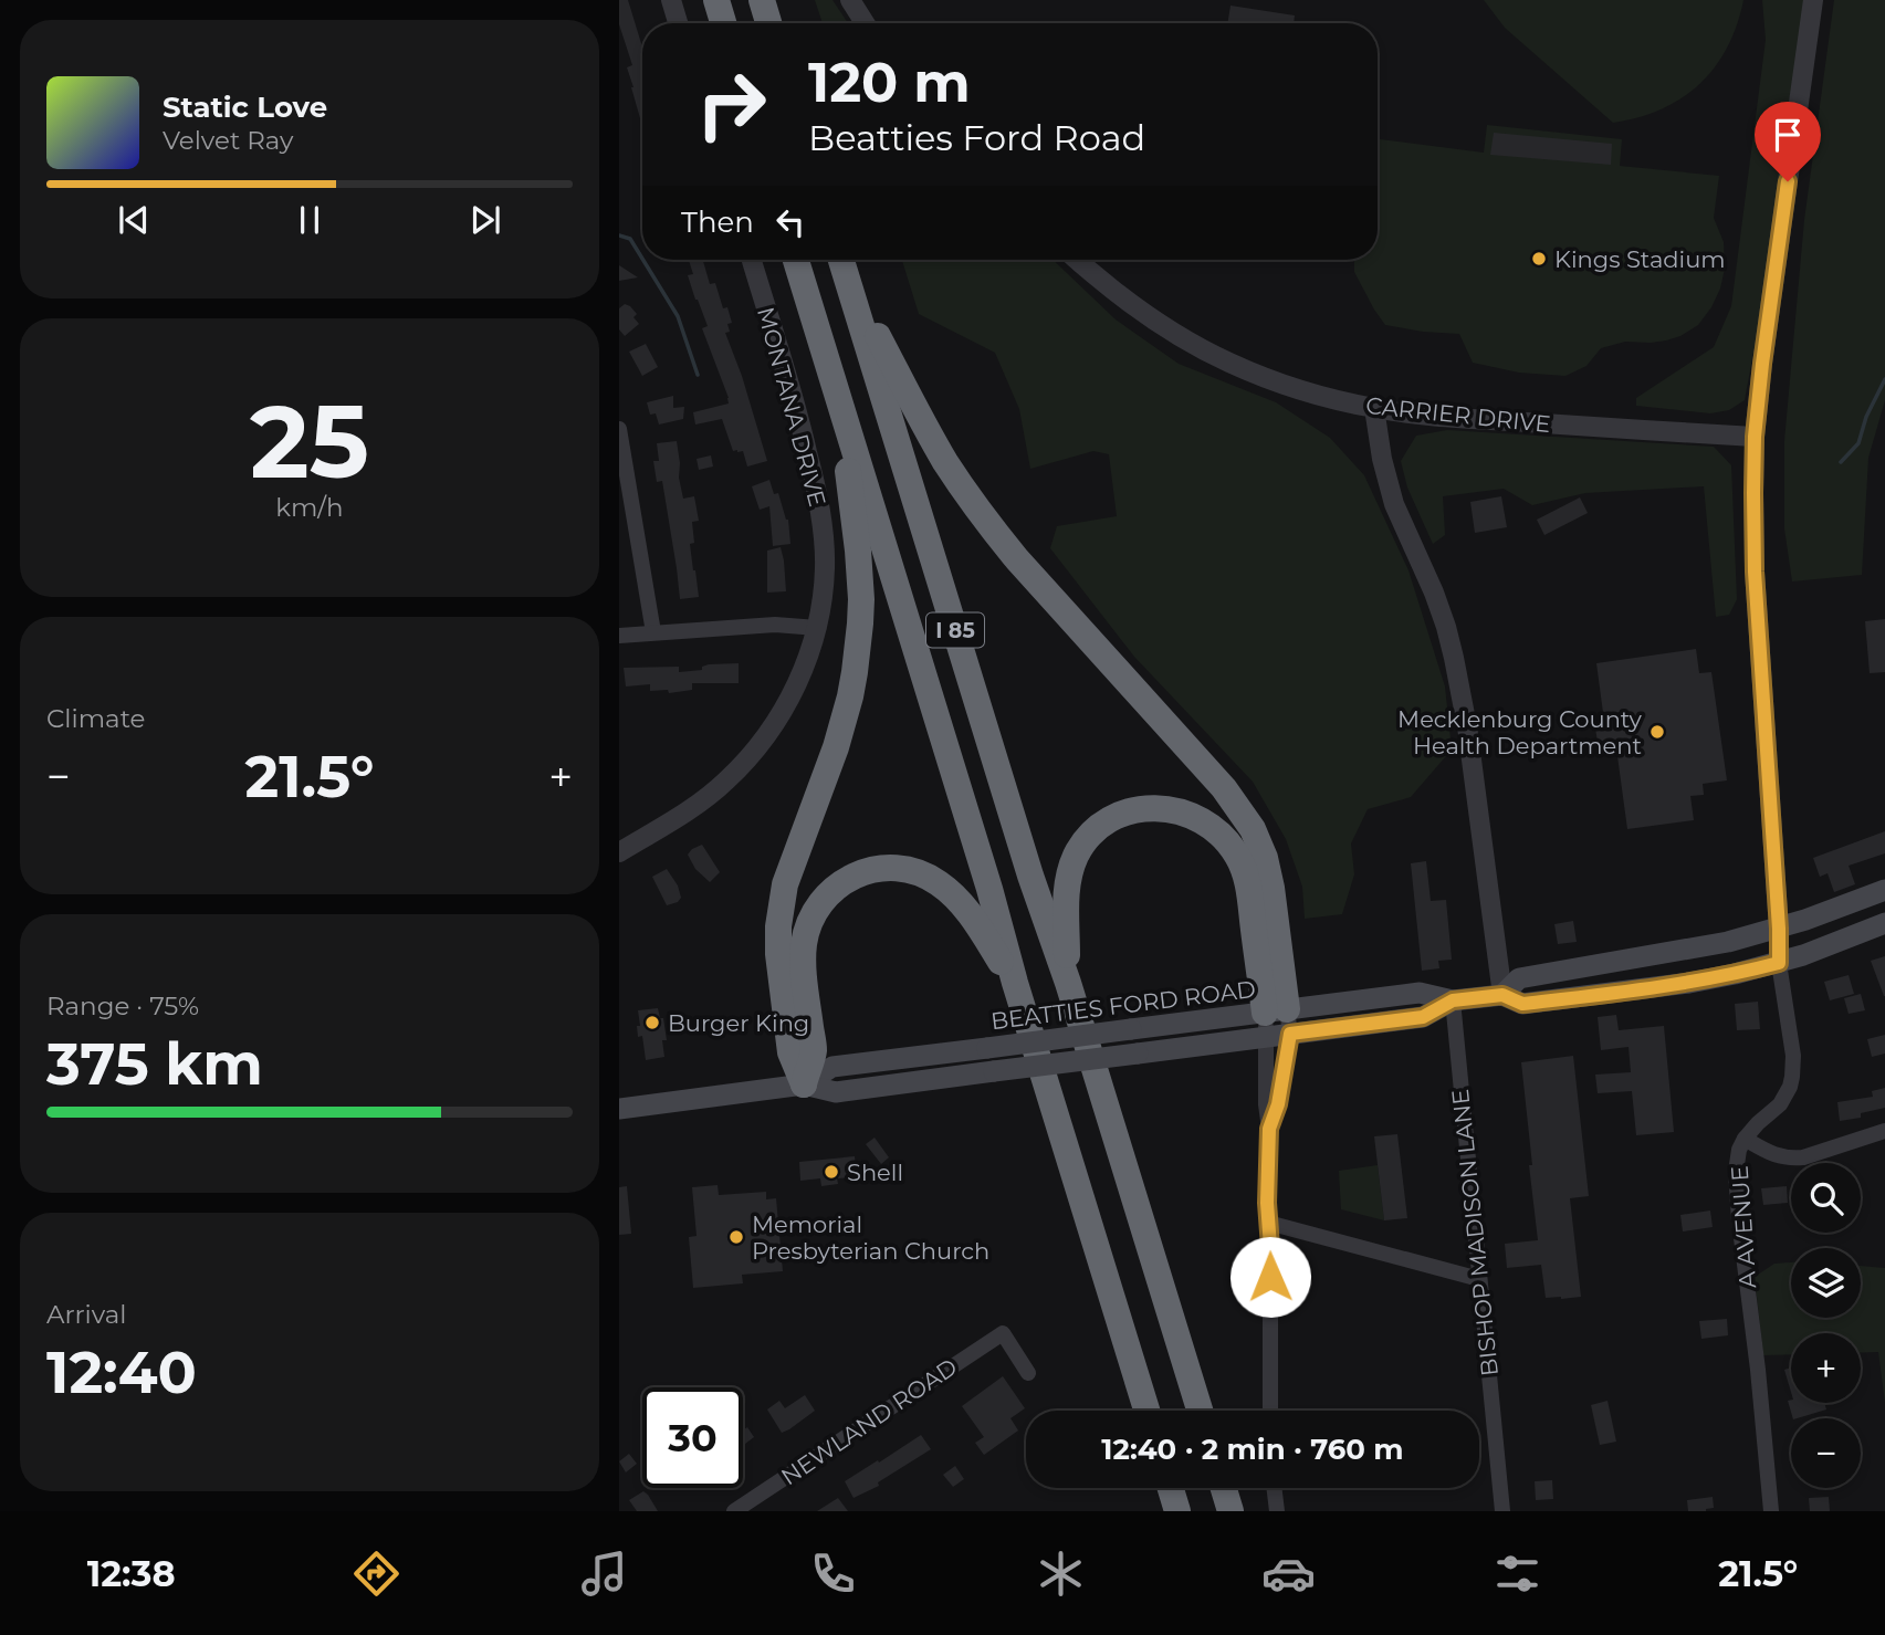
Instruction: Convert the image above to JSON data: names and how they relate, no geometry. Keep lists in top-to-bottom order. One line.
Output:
{"streets":{"highway":["I 85"],"main road":["BEATTIES FORD ROAD"],"street":["MONTANA DRIVE","CARRIER DRIVE","A AVENUE","BISHOP MADISON LANE","NEWLAND ROAD"]},"crossings":[["BEATTIES FORD ROAD","A AVENUE"],["BEATTIES FORD ROAD","BISHOP MADISON LANE"]],"places":["Kings Stadium","Mecklenburg County Health Department","Burger King","Shell","Memorial Presbyterian Church"],"page":{"turn":["120 m","Beatties Ford Road"],"song":["Static Love","Velvet Ray"],"then":"Then","tile":[["25","km/h"],"Climate",["Range · 75%","375 km"],["Arrival","12:40"]],"heat":["−","21.5°","+"],"map_buttons":["+","−"],"limit":"30","trip":"12:40 · 2 min · 760 m","tabs":["12:38","21.5°"]}}
